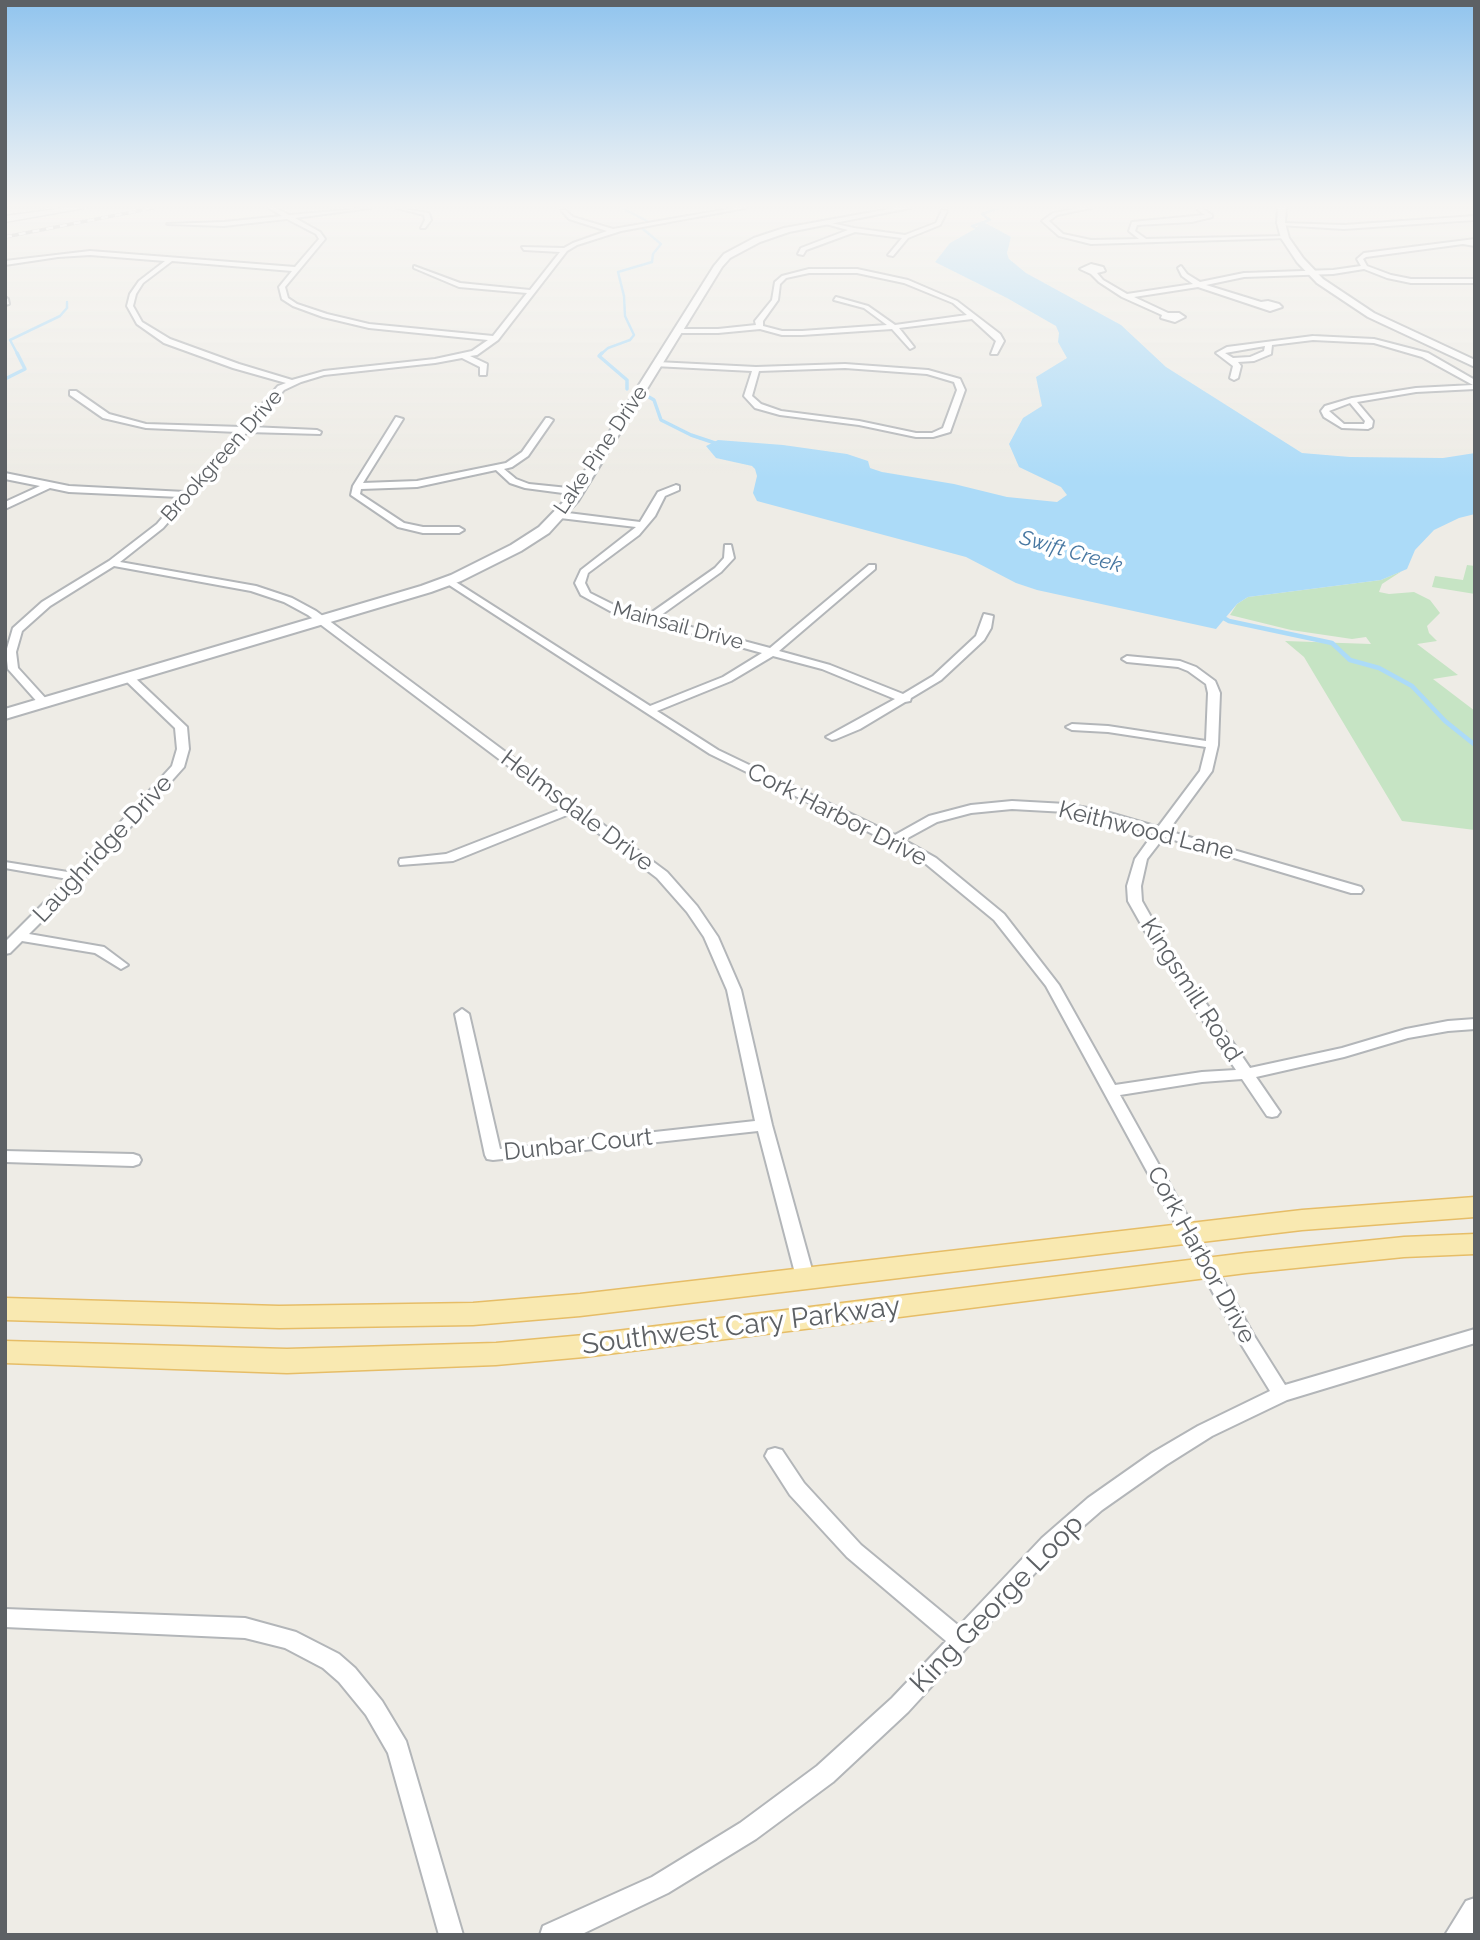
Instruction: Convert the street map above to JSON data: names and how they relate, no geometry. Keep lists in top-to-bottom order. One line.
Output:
{"streets":{"main road":["Southwest Cary Parkway"],"street":["Lake Pine Drive","Brookgreen Drive","Mainsail Drive","Helmsdale Drive","Cork Harbor Drive","Keithwood Lane","Laughridge Drive","Kingsmill Road","Dunbar Court","King George Loop"]},"crossings":[["Lake Pine Drive","Helmsdale Drive"],["Lake Pine Drive","Cork Harbor Drive"],["Lake Pine Drive","Laughridge Drive"],["Brookgreen Drive","Helmsdale Drive"],["Helmsdale Drive","Dunbar Court"],["Helmsdale Drive","Southwest Cary Parkway"],["Cork Harbor Drive","Keithwood Lane"],["Cork Harbor Drive","Southwest Cary Parkway"],["Cork Harbor Drive","King George Loop"],["Keithwood Lane","Kingsmill Road"]],"water":["Swift Creek"]}
